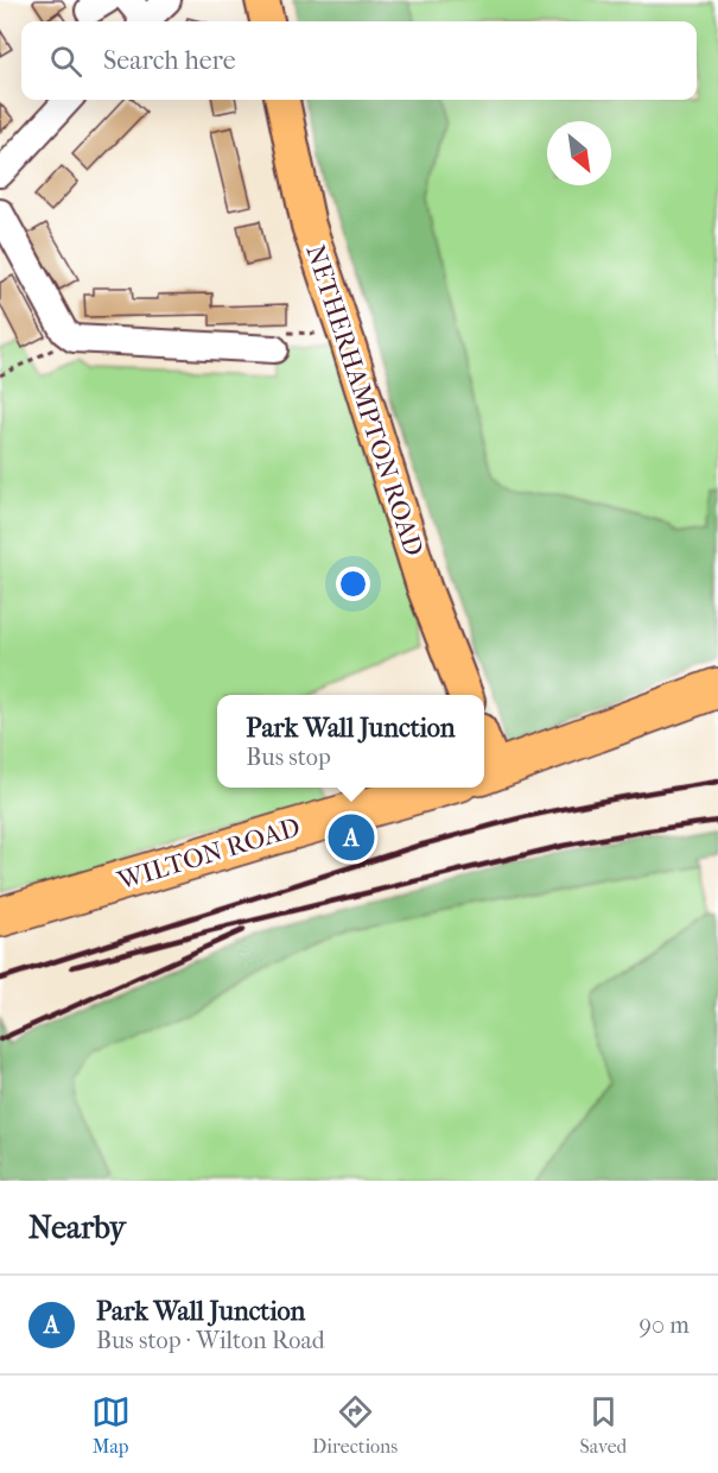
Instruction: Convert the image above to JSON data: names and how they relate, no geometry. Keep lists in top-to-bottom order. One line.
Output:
{"streets":{"highway":["WILTON ROAD"],"main road":["NETHERHAMPTON ROAD"]},"north":"bottom right","page":{"search":"Search here","popup":["Park Wall Junction","Bus stop"],"pins":"A","heading":"Nearby","list":[{"mark":"A","name":"Park Wall Junction","note":"Bus stop · Wilton Road","value":"90 m"}],"nav":["Map","Directions","Saved"]}}
